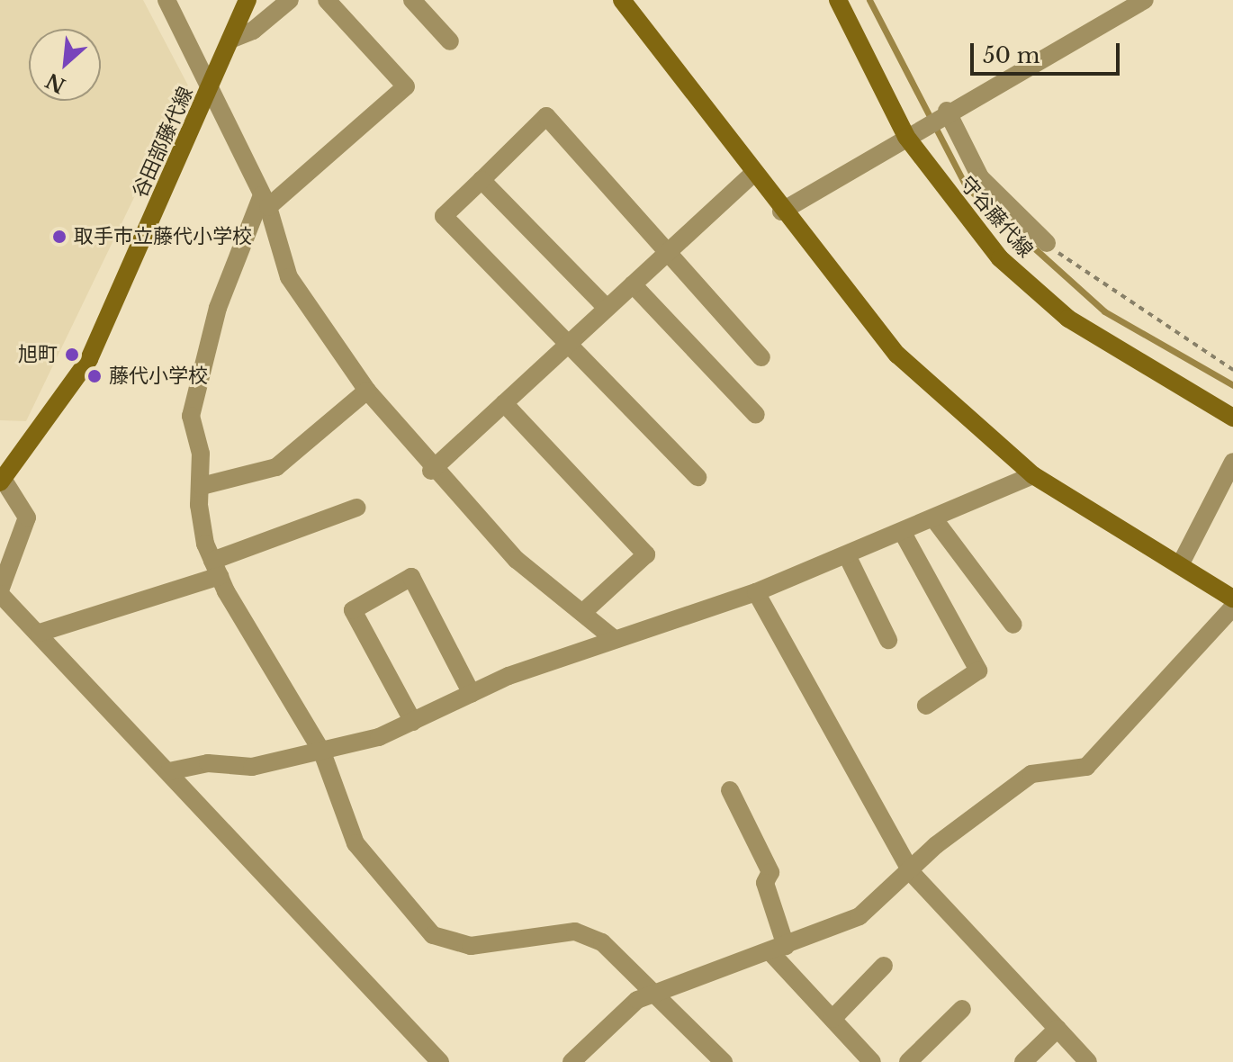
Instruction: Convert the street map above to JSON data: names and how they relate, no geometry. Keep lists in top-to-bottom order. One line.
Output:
{"streets":{"main road":["谷田部藤代線","守谷藤代線"]},"places":["取手市立藤代小学校","旭町","藤代小学校"],"scale_bar":"50 m","north":"bottom left"}
